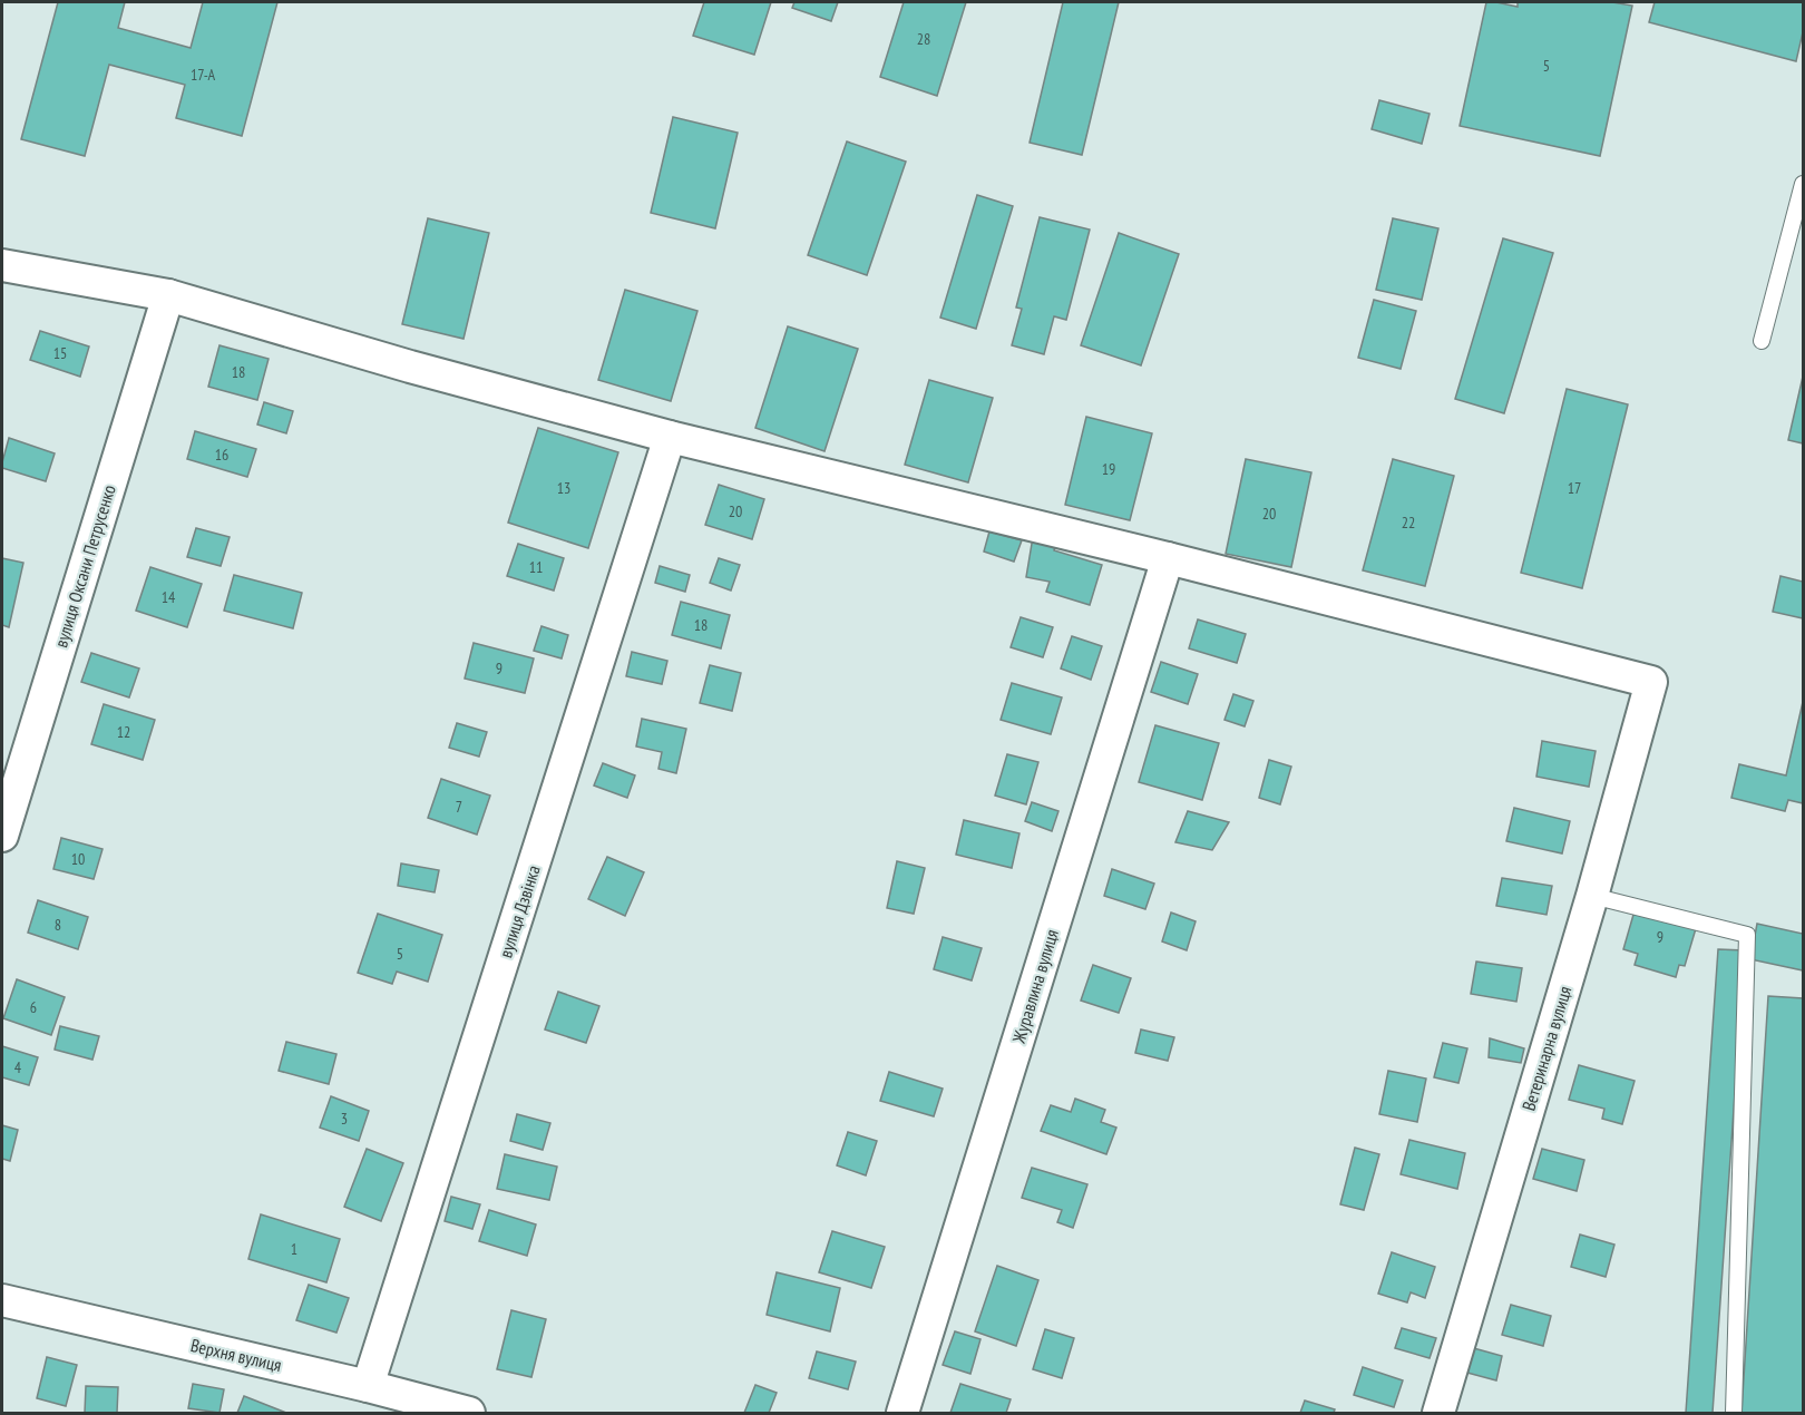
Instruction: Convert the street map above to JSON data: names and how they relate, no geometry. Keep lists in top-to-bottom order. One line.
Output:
{"streets":{"street":["вулиця Оксани Петрусенко","вулиця Дзвінка","Журавлина вулиця","Ветеринарна вулиця","Верхня вулиця"]},"crossings":[["вулиця Дзвінка","Верхня вулиця"],["Журавлина вулиця","Ветеринарна вулиця"]],"house_numbers":["28","5","17-А","15","18","16","19","13","17","20","20","22","11","14","18","9","12","7","10","8","9","5","6","4","3","1"]}
